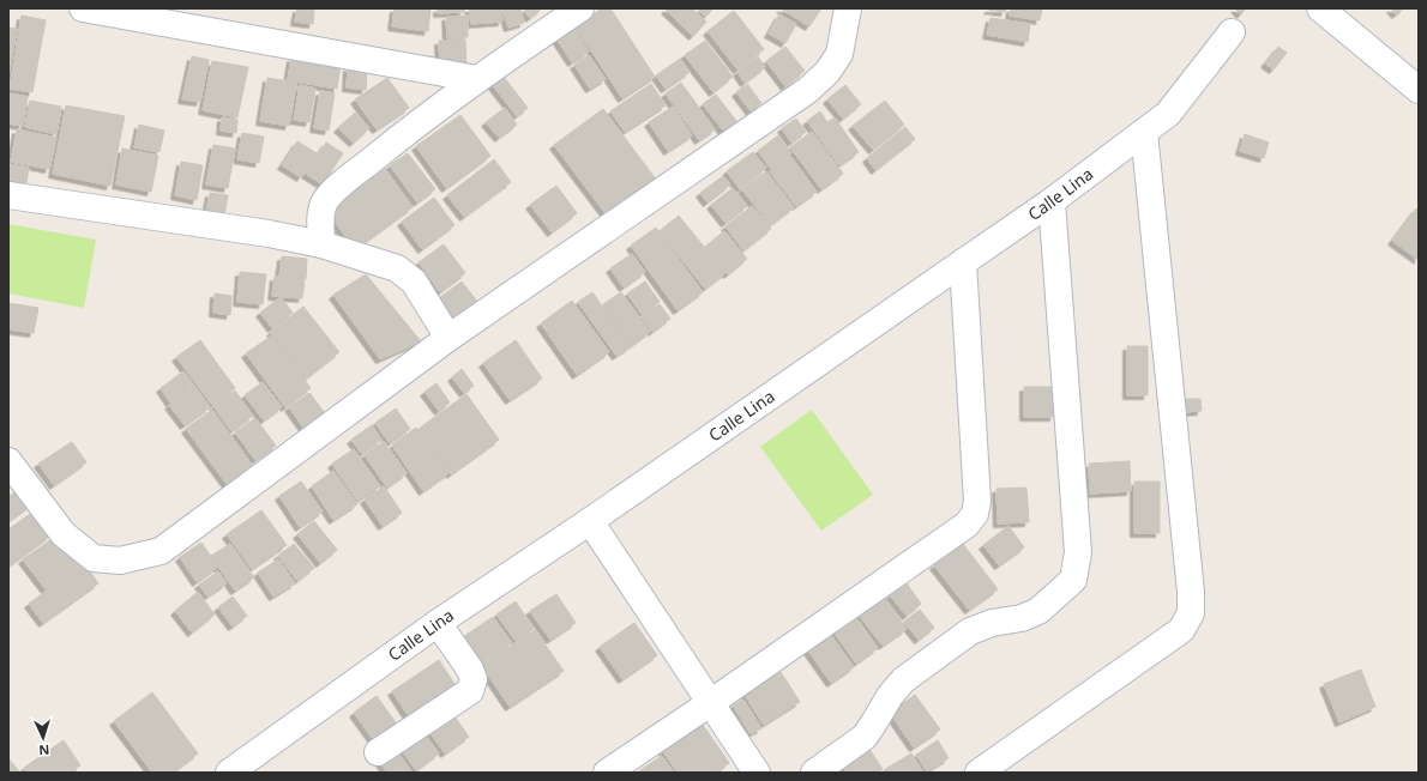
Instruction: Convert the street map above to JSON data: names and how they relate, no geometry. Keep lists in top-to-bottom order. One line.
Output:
{"streets":{"street":["Calle Lina"]},"north":"bottom"}
